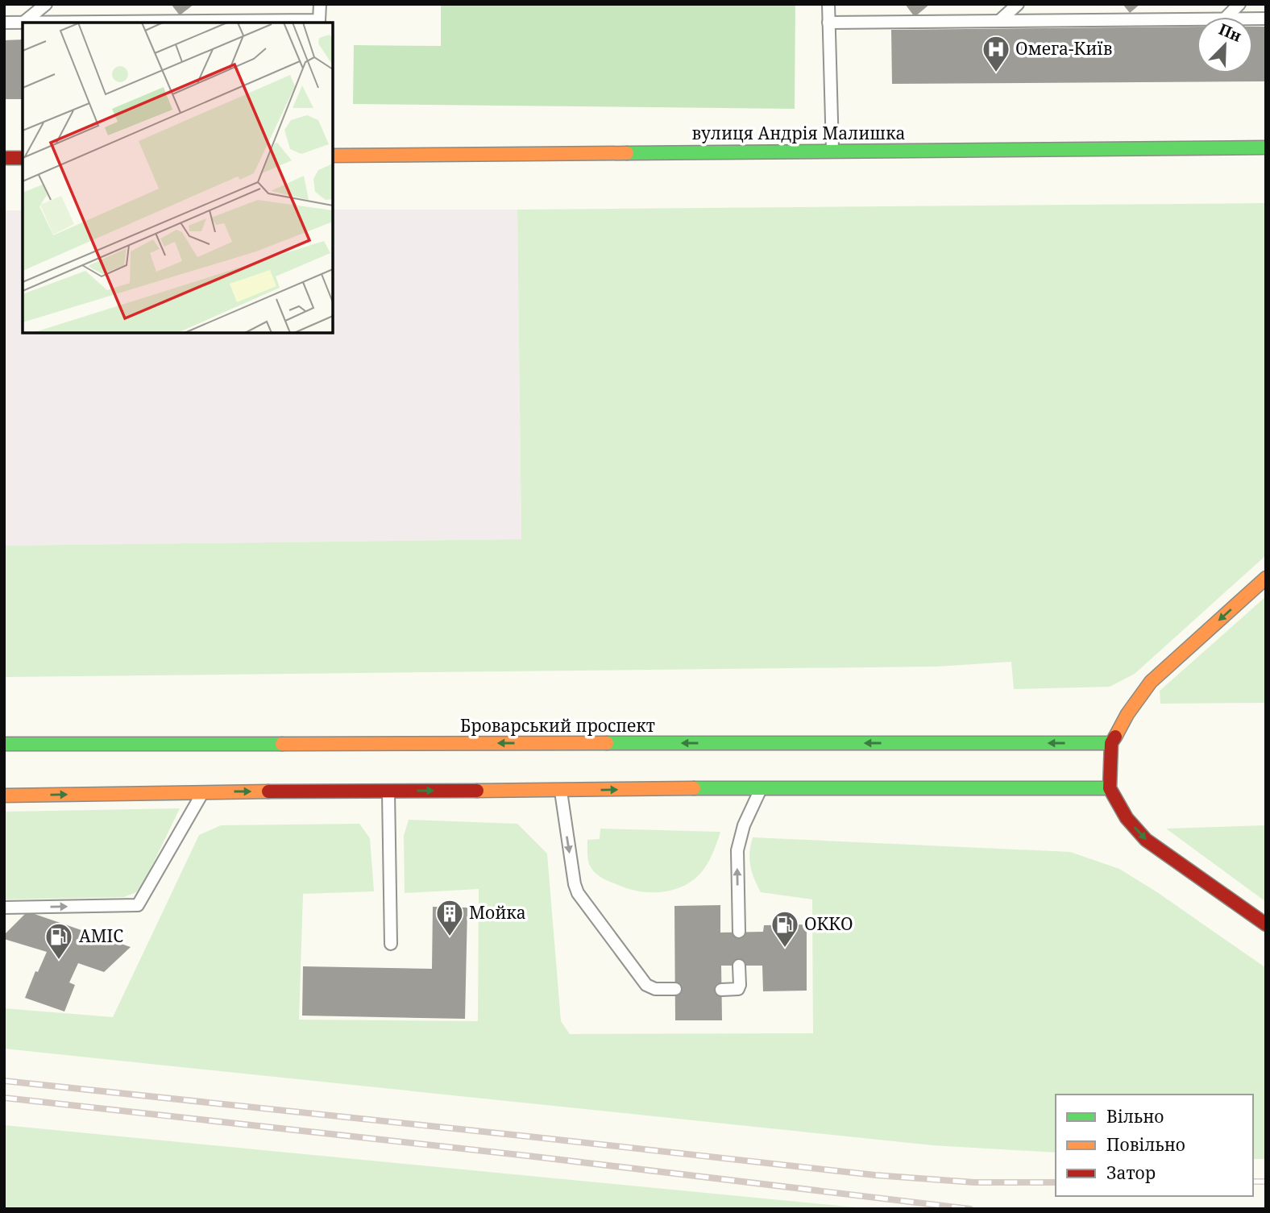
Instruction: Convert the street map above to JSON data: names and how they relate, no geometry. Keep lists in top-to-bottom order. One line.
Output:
{"streets":{"main road":["вулиця Андрія Малишка","Броварський проспект"]},"places":{"hospital":["Омега-Київ"],"building":["Мойка"],"fuel station":["ОККО","AMIC"]},"legend":["Вільно","Повільно","Затор"],"north":"top right"}
